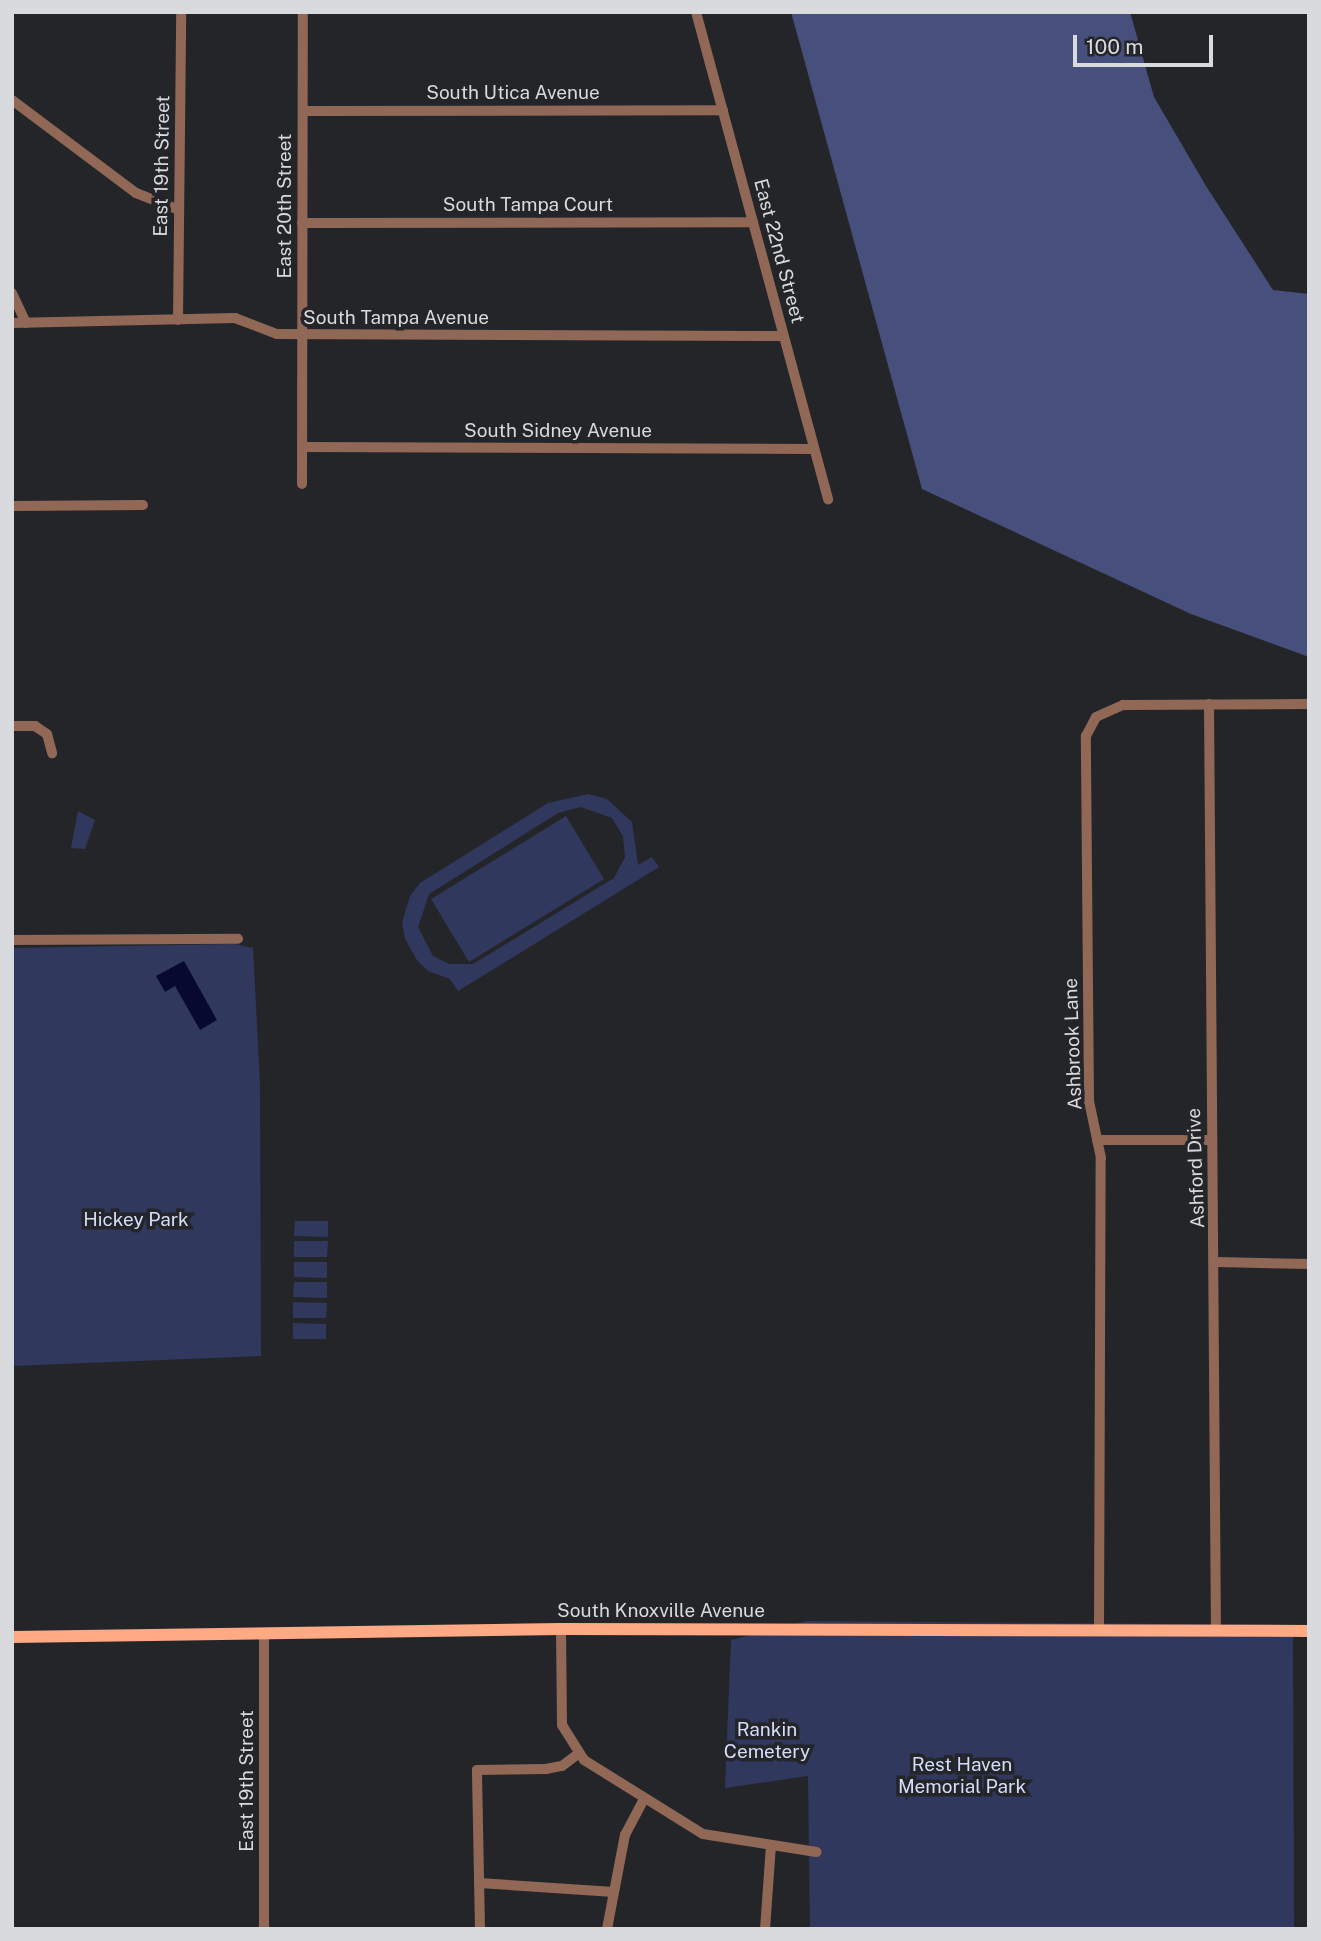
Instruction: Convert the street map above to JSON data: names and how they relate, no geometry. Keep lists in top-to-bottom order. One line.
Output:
{"streets":{"main road":["South Knoxville Avenue"],"street":["South Utica Avenue","East 19th Street","South Tampa Court","East 20th Street","East 22nd Street","South Tampa Avenue","South Sidney Avenue","Ashbrook Lane","Ashford Drive"]},"crossings":[["South Utica Avenue","East 20th Street"],["South Utica Avenue","East 22nd Street"],["East 19th Street","South Tampa Avenue"],["East 19th Street","South Knoxville Avenue"],["South Tampa Court","East 20th Street"],["South Tampa Court","East 22nd Street"],["East 20th Street","South Tampa Avenue"],["East 20th Street","South Sidney Avenue"],["East 22nd Street","South Tampa Avenue"],["East 22nd Street","South Sidney Avenue"],["Ashbrook Lane","Ashford Drive"],["Ashbrook Lane","South Knoxville Avenue"],["Ashford Drive","South Knoxville Avenue"]],"parks":["Hickey Park","Rankin Cemetery","Rest Haven Memorial Park"],"scale_bar":"100 m"}
